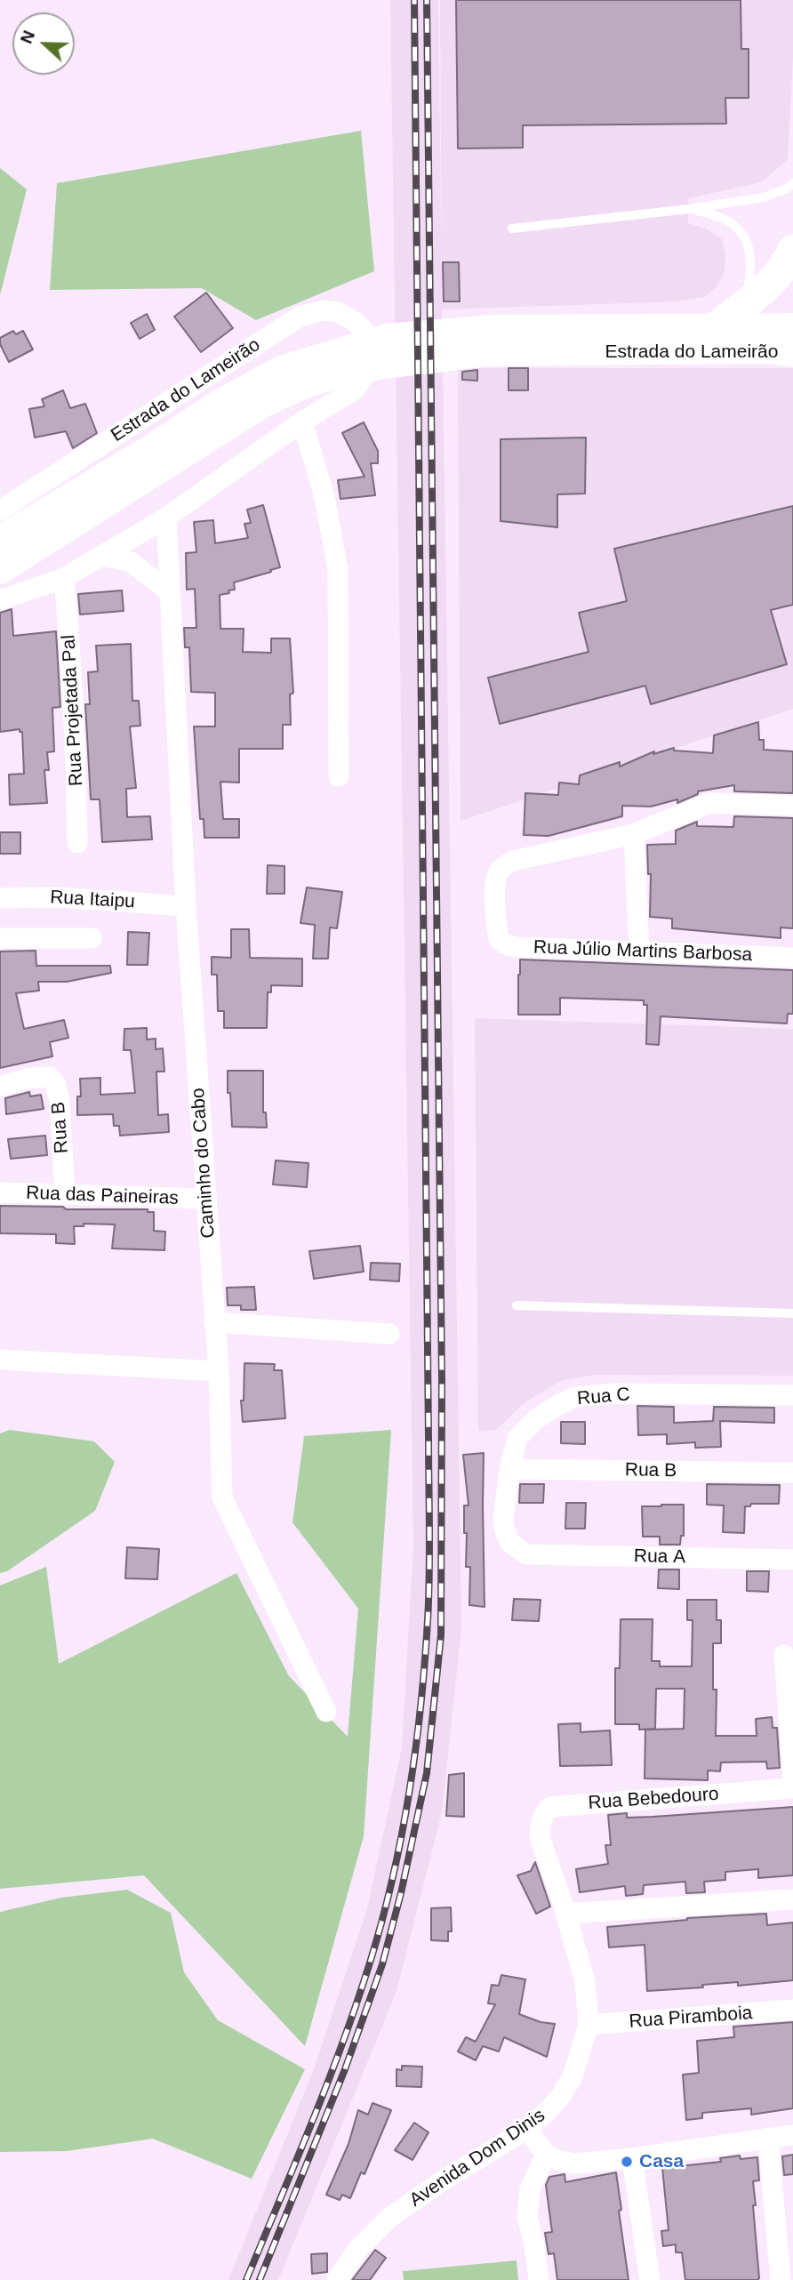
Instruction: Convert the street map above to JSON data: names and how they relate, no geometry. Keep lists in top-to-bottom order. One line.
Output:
{"streets":{"main road":["Estrada do Lameirão"],"street":["Rua Projetada Pal","Rua Itaipu","Rua Júlio Martins Barbosa","Rua B","Caminho do Cabo","Rua das Paineiras","Rua C","Rua A","Rua Bebedouro","Rua Piramboia","Avenida Dom Dinis"]},"crossings":[["Estrada do Lameirão","Rua Projetada Pal"],["Estrada do Lameirão","Caminho do Cabo"],["Rua Itaipu","Caminho do Cabo"],["Rua B","Rua das Paineiras"],["Rua B","Rua C"],["Caminho do Cabo","Rua das Paineiras"],["Rua C","Rua A"],["Rua Bebedouro","Avenida Dom Dinis"],["Rua Piramboia","Avenida Dom Dinis"]],"places":["Casa"],"north":"left"}
